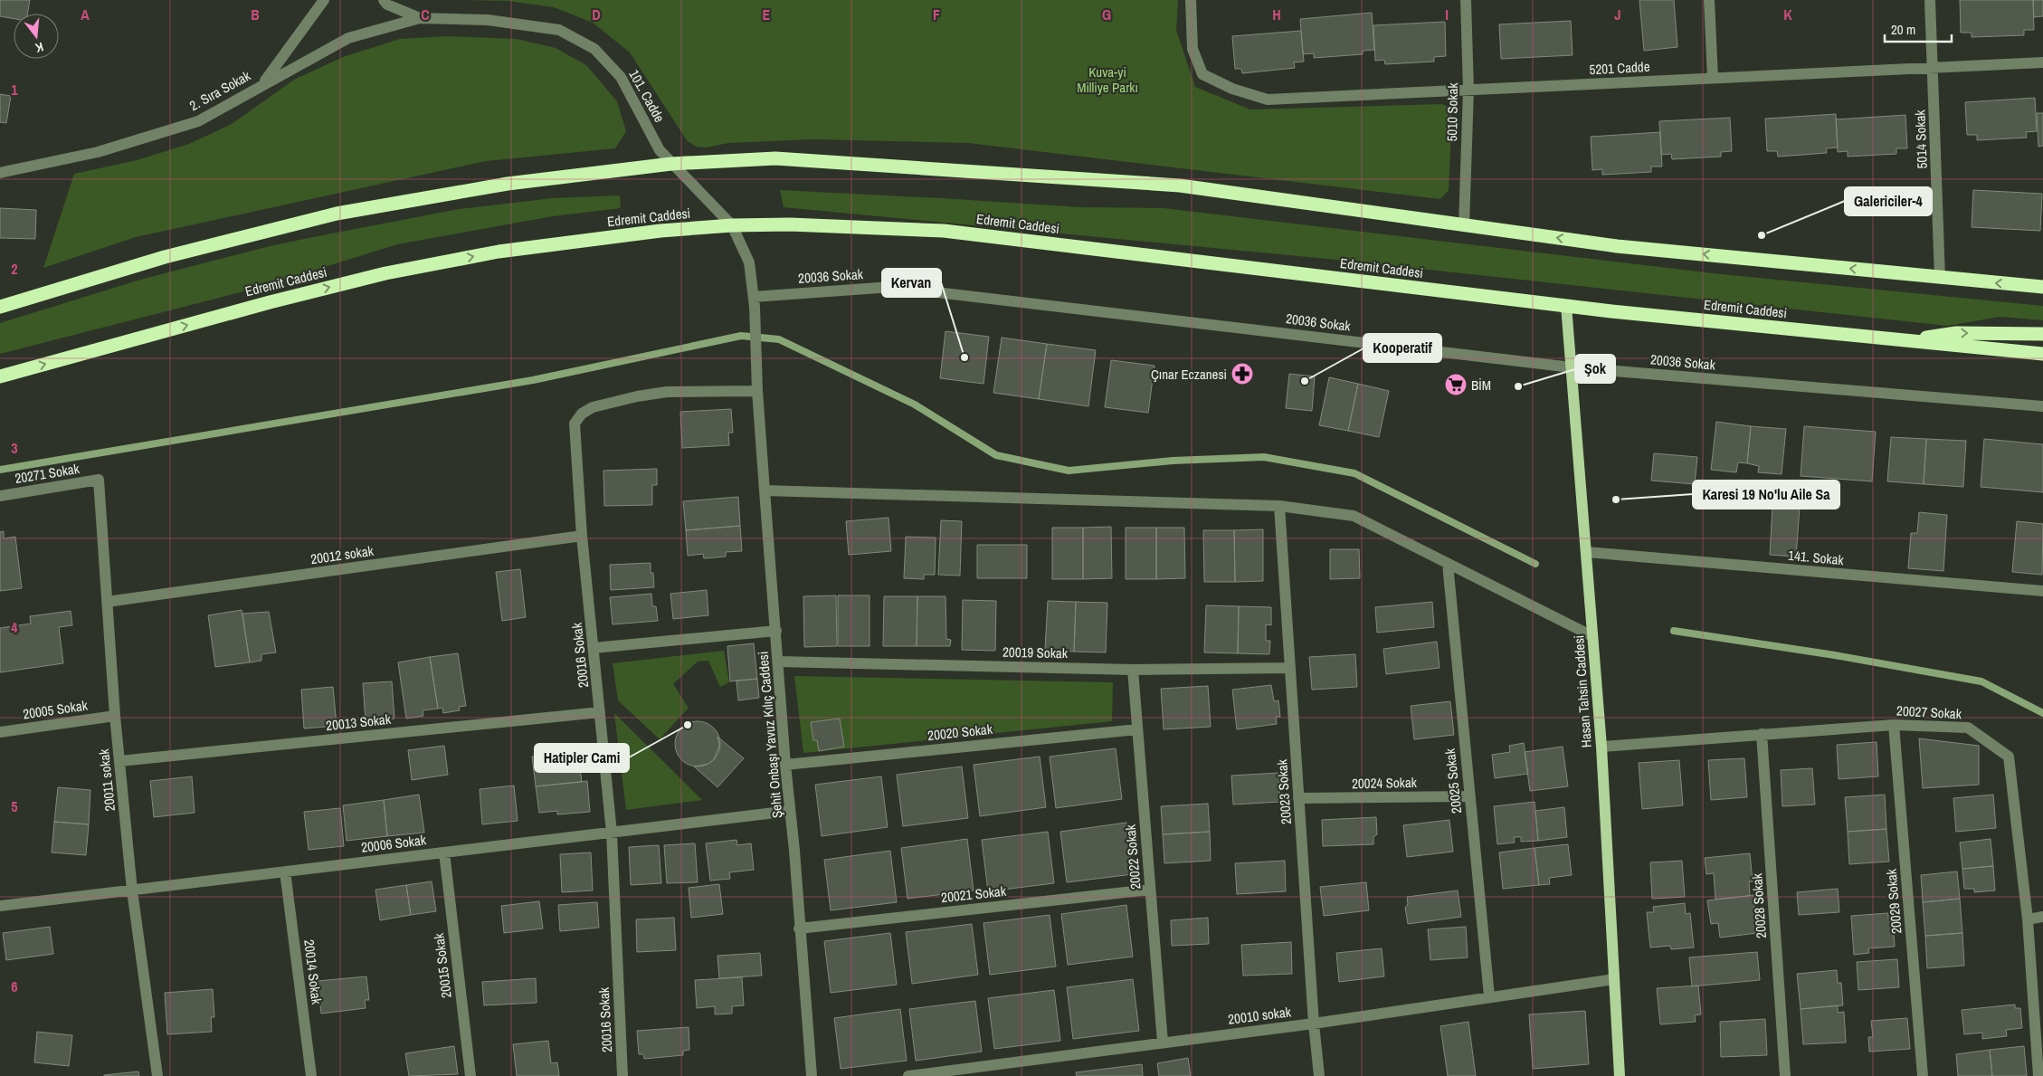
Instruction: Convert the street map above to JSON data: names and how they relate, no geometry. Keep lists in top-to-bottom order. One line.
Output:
{"streets":{"highway":["Edremit Caddesi"],"main road":["Hasan Tahsin Caddesi"],"street":["5201 Cadde","2. Sıra Sokak","101. Cadde","5010 Sokak","5014 Sokak","20036 Sokak","20271 Sokak","20012 sokak","141. Sokak","20019 Sokak","20016 Sokak","20005 Sokak","20027 Sokak","20013 Sokak","20020 Sokak","Şehit Onbaşı Yavuz Kılıç Caddesi","20011 sokak","20025 Sokak","20024 Sokak","20023 Sokak","20006 Sokak","20022 Sokak","20021 Sokak","20029 Sokak","20028 Sokak","20015 Sokak","20014 Sokak","20010 sokak"]},"crossings":[["5201 Cadde","5010 Sokak"],["5201 Cadde","5014 Sokak"],["2. Sıra Sokak","101. Cadde"],["101. Cadde","Edremit Caddesi"],["101. Cadde","20036 Sokak"],["101. Cadde","Şehit Onbaşı Yavuz Kılıç Caddesi"],["Edremit Caddesi","Hasan Tahsin Caddesi"],["20036 Sokak","Hasan Tahsin Caddesi"],["20036 Sokak","Şehit Onbaşı Yavuz Kılıç Caddesi"],["20271 Sokak","20011 sokak"],["20012 sokak","20016 Sokak"],["20012 sokak","20011 sokak"],["141. Sokak","Hasan Tahsin Caddesi"],["20019 Sokak","Şehit Onbaşı Yavuz Kılıç Caddesi"],["20019 Sokak","20023 Sokak"],["20019 Sokak","20022 Sokak"],["20016 Sokak","20013 Sokak"],["20016 Sokak","Şehit Onbaşı Yavuz Kılıç Caddesi"],["20016 Sokak","20006 Sokak"],["Hasan Tahsin Caddesi","20027 Sokak"],["Hasan Tahsin Caddesi","20010 sokak"],["20005 Sokak","20011 sokak"],["20027 Sokak","20029 Sokak"],["20027 Sokak","20028 Sokak"],["20013 Sokak","20011 sokak"],["20020 Sokak","Şehit Onbaşı Yavuz Kılıç Caddesi"],["20020 Sokak","20022 Sokak"],["Şehit Onbaşı Yavuz Kılıç Caddesi","20006 Sokak"],["Şehit Onbaşı Yavuz Kılıç Caddesi","20021 Sokak"],["20011 sokak","20006 Sokak"],["20025 Sokak","20024 Sokak"],["20025 Sokak","20010 sokak"],["20024 Sokak","20023 Sokak"],["20023 Sokak","20010 sokak"],["20006 Sokak","20015 Sokak"],["20006 Sokak","20014 Sokak"],["20022 Sokak","20021 Sokak"],["20022 Sokak","20010 sokak"]],"parks":["Kuva-yi Milliye Parkı"],"places":{"other":["Galericiler-4","Kervan","Kooperatif","Şok","Karesi 19 No'lu Aile Sa","Hatipler Cami"],"pharmacy":["Çınar Eczanesi"],"supermarket":["BİM"]},"scale_bar":"20 m","north":"bottom","grid":{"columns":["A","B","C","D","E","F","G","H","I","J","K"],"rows":["1","2","3","4","5","6"]}}
